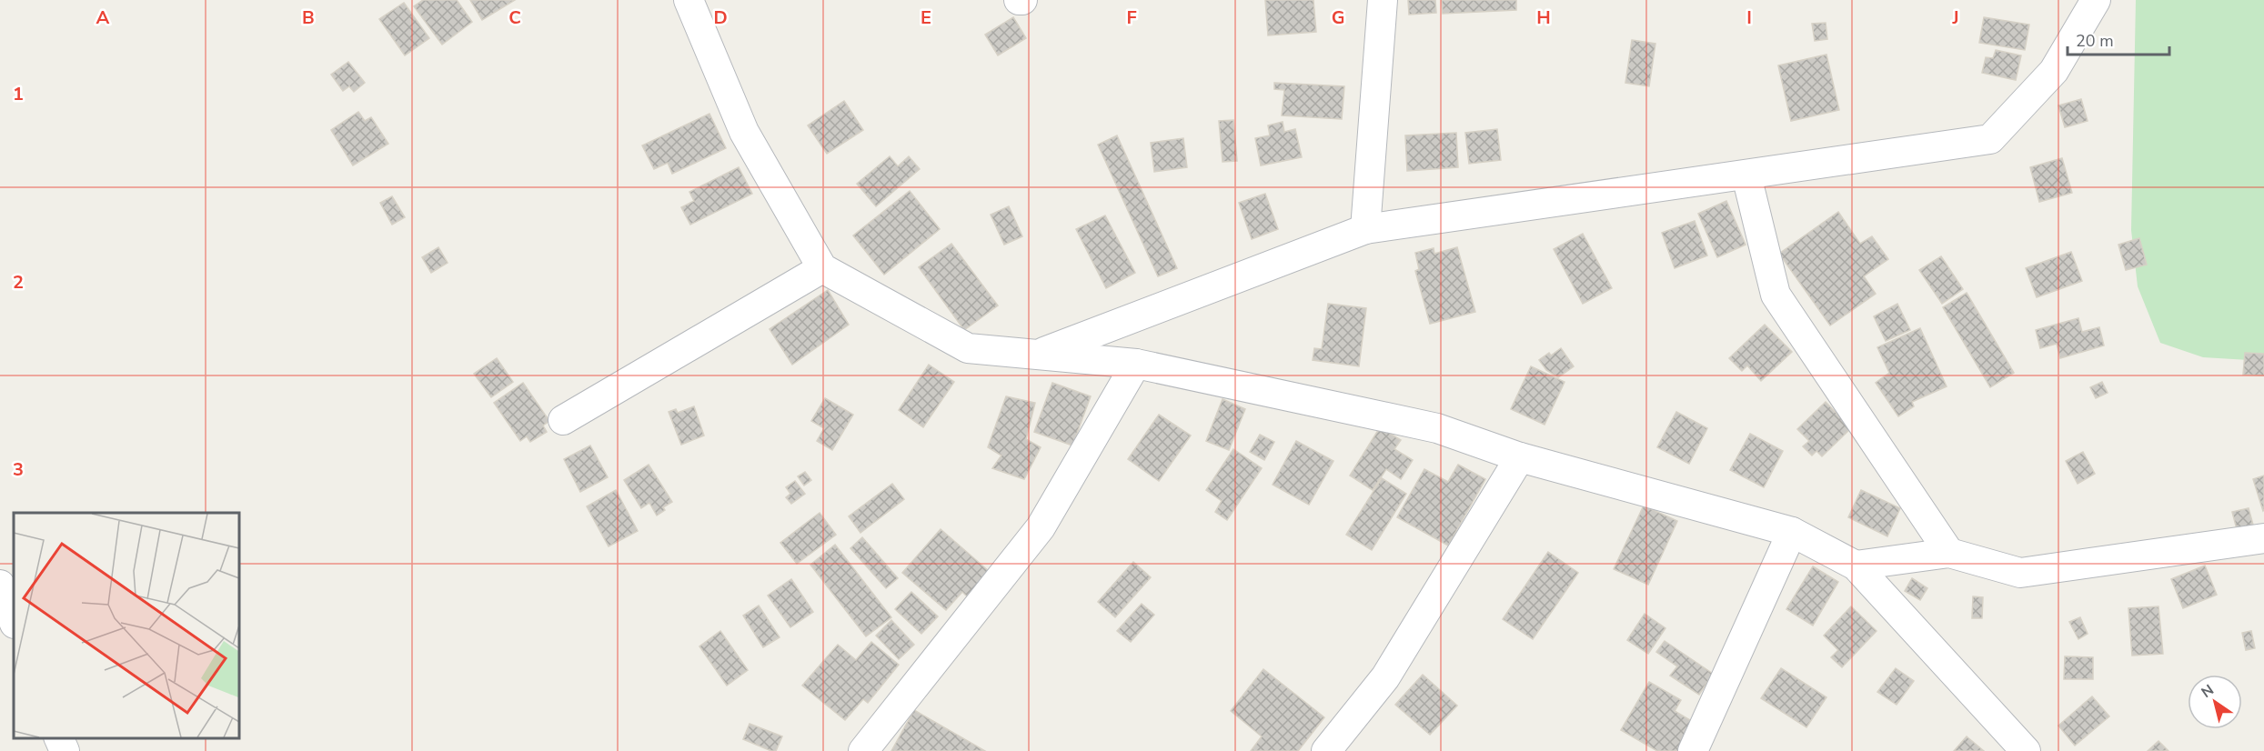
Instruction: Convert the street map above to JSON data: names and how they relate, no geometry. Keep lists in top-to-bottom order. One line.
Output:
{"scale_bar":"20 m","north":"top left","grid":{"columns":["A","B","C","D","E","F","G","H","I","J"],"rows":["1","2","3"]}}
